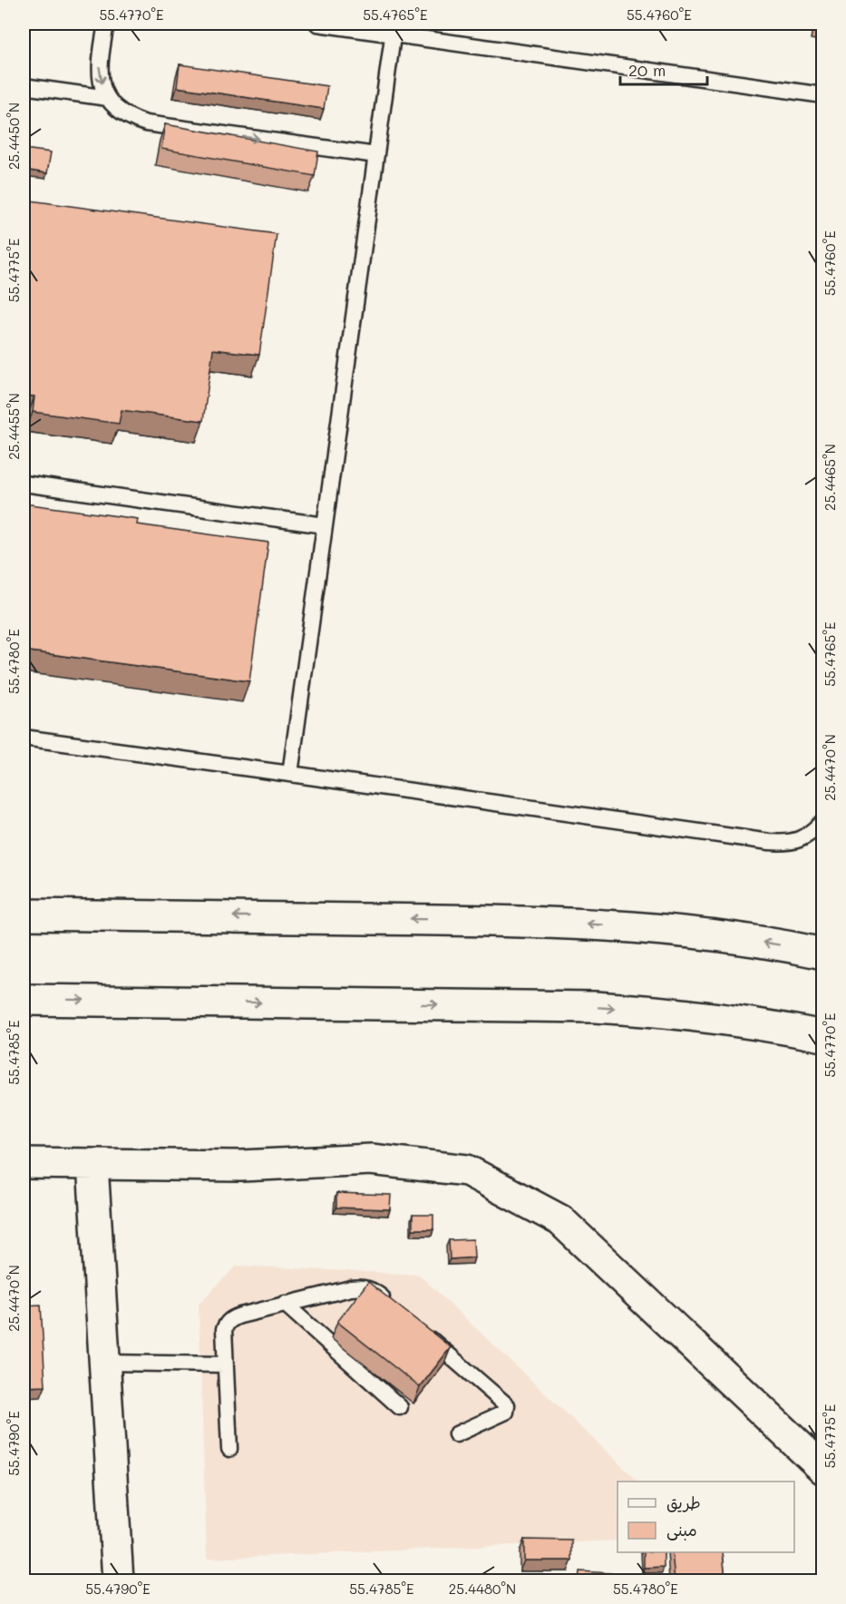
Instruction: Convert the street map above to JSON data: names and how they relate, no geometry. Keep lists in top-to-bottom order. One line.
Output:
{"legend":["طريق","مبنى"],"scale_bar":"20 m","coordinates":["55.4770°E","55.4765°E","55.4760°E","25.4450°N","55.4775°E","25.4455°N","25.4465°N","55.4780°E","25.4470°N","55.4785°E","55.4790°E","25.4480°N"]}
